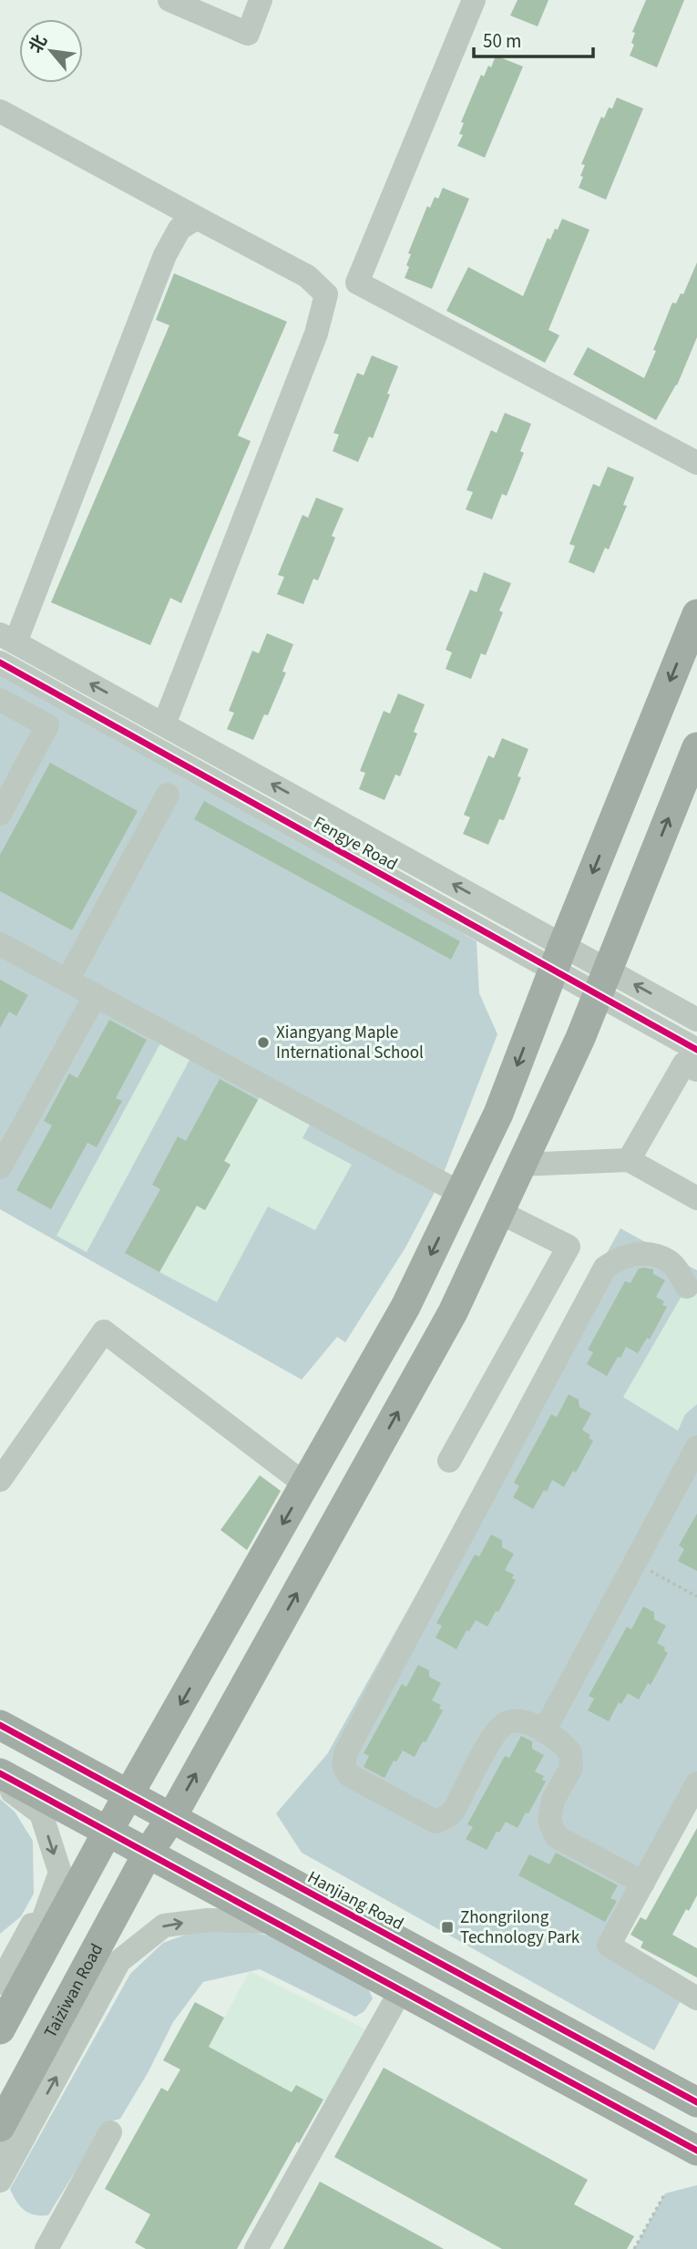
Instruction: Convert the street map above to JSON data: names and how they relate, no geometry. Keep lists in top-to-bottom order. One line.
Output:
{"streets":{"main road":["Hanjiang Road","Taiziwan Road"],"street":["Fengye Road"]},"crossings":[["Fengye Road","Taiziwan Road"],["Hanjiang Road","Taiziwan Road"]],"places":{"other":["Xiangyang Maple International School"],"transit":["Zhongrilong Technology Park"]},"scale_bar":"50 m","north":"top left"}
